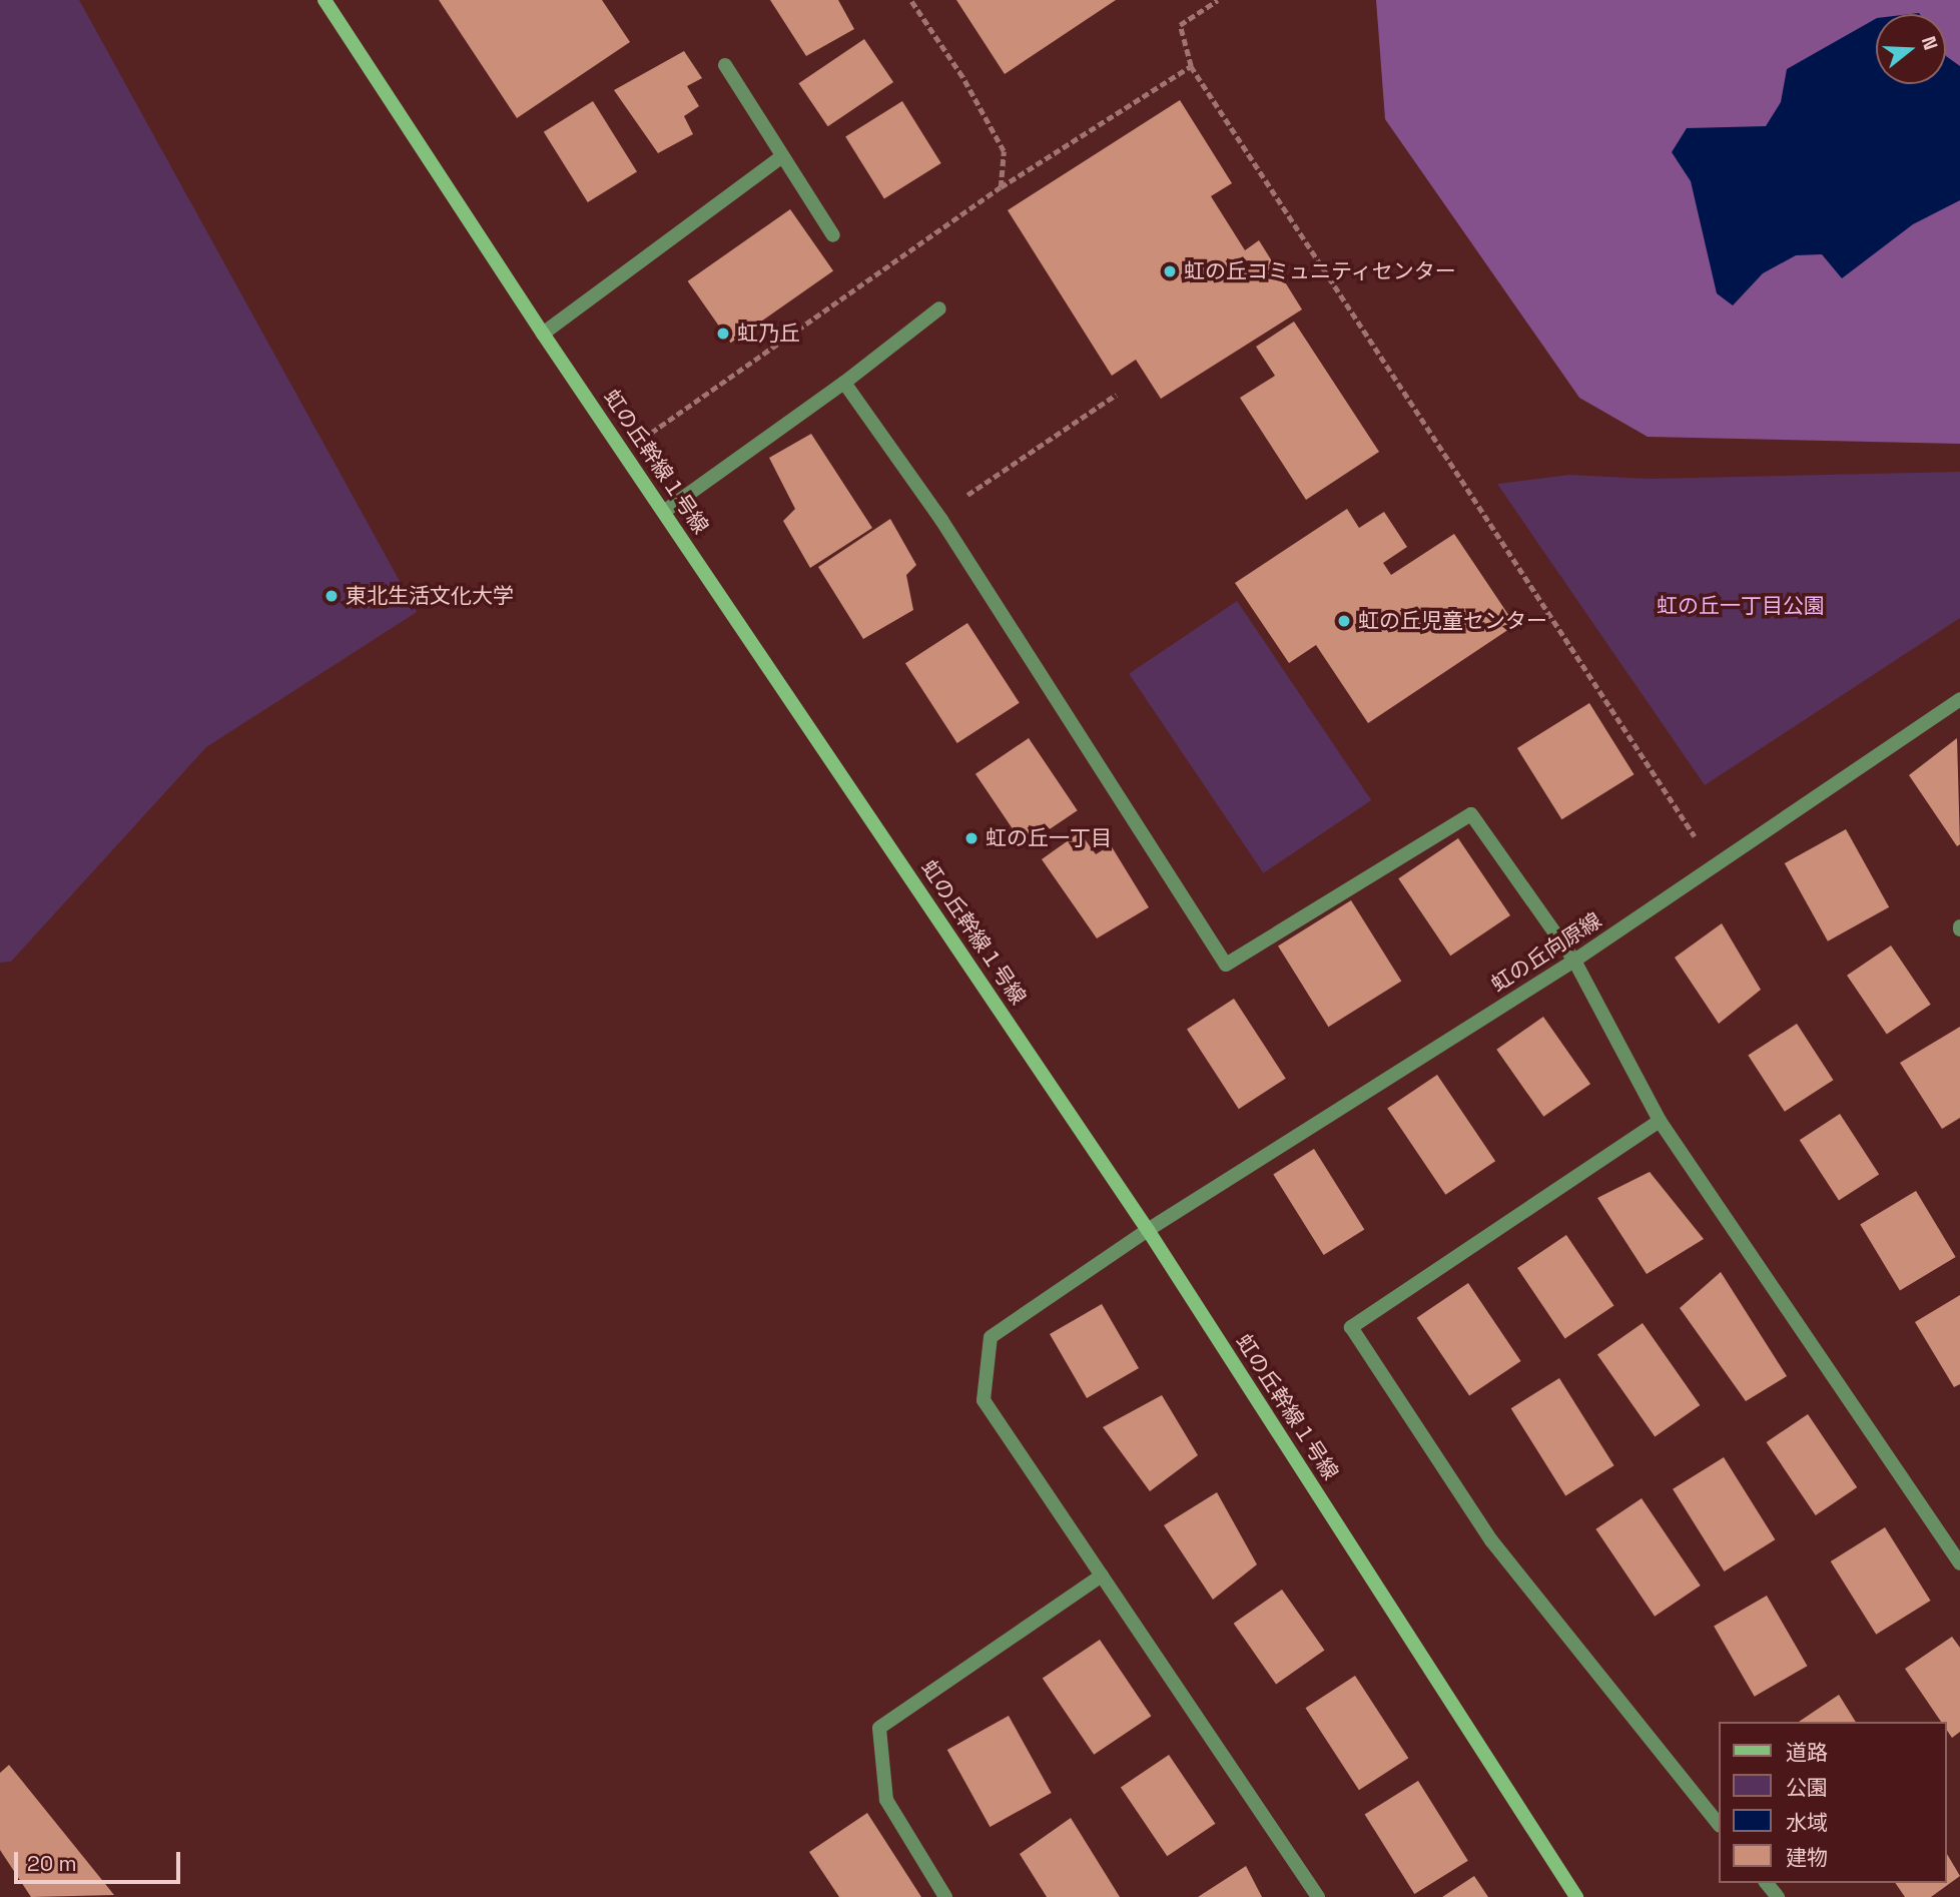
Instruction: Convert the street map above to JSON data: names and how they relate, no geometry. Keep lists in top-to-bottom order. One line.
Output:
{"streets":{"street":["虹の丘幹線１号線","虹の丘向原線"]},"crossings":[["虹の丘幹線１号線","虹の丘向原線"]],"parks":["虹の丘一丁目公園"],"places":["虹の丘コミュニティセンター","虹乃丘","東北生活文化大学","虹の丘児童センター","虹の丘一丁目"],"legend":["道路","公園","水域","建物"],"scale_bar":"20 m","north":"right"}
